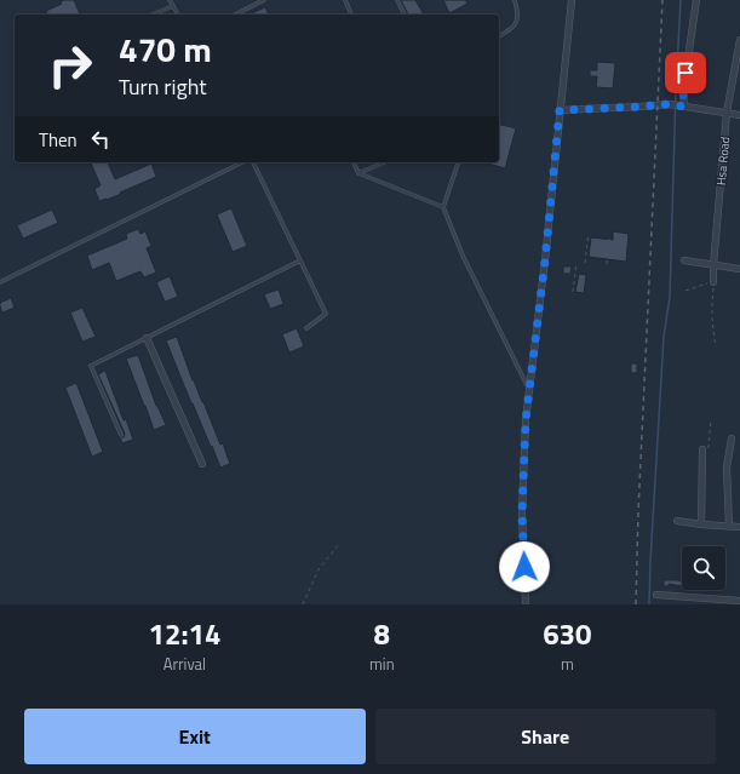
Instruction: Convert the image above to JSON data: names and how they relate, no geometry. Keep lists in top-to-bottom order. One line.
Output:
{"streets":{"street":["Hsa Road"]},"page":{"turn":["470 m","Turn right"],"then":"Then","eta":["12:14","Arrival","8","min","630","m"],"buttons":["Exit","Share"]}}
